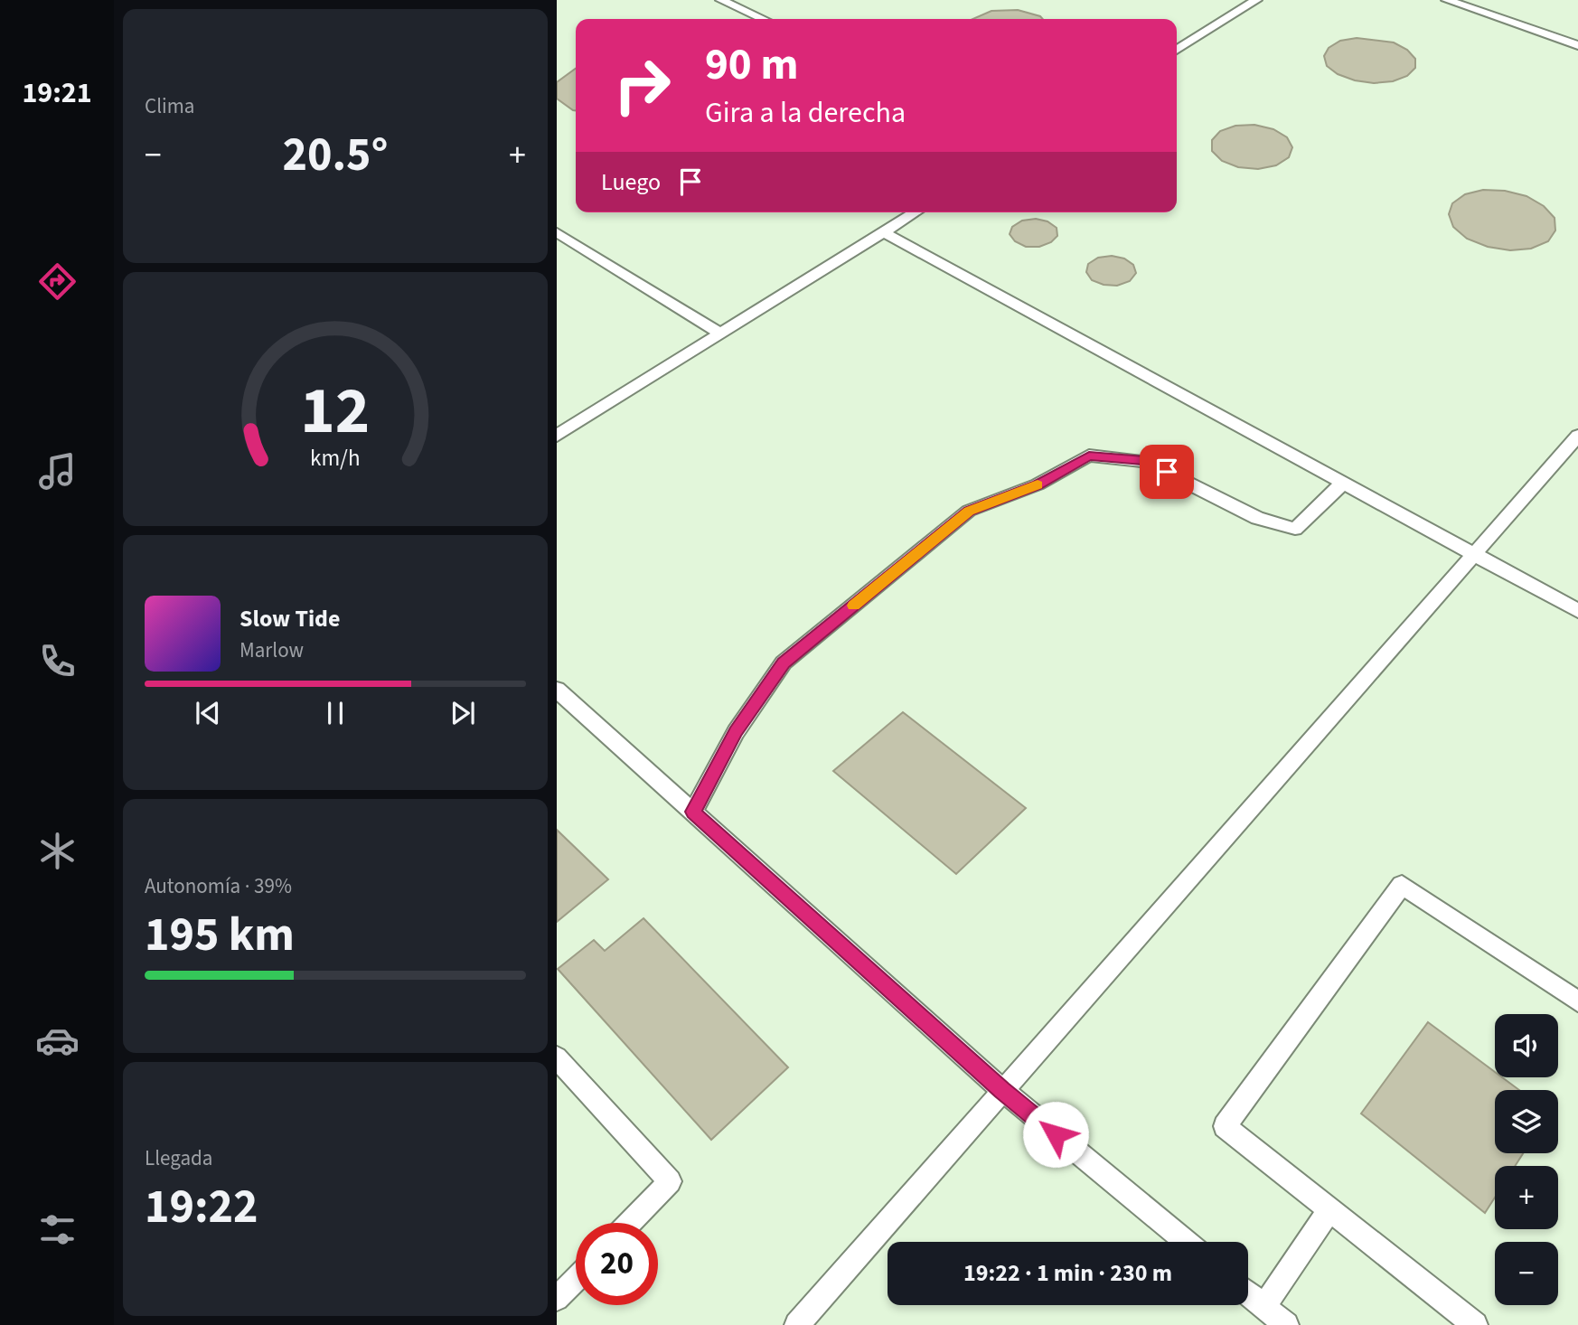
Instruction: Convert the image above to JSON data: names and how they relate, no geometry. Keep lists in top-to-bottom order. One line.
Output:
{"page":{"tabs":"19:21","tile":["Clima",["Autonomía · 39%","195 km"],["Llegada","19:22"]],"turn":["90 m","Gira a la derecha"],"heat":["−","20.5°","+"],"then":"Luego","song":["Slow Tide","Marlow"],"map_buttons":["+","−"],"limit":"20","trip":"19:22 · 1 min · 230 m","gauge":["12","km/h"]}}
